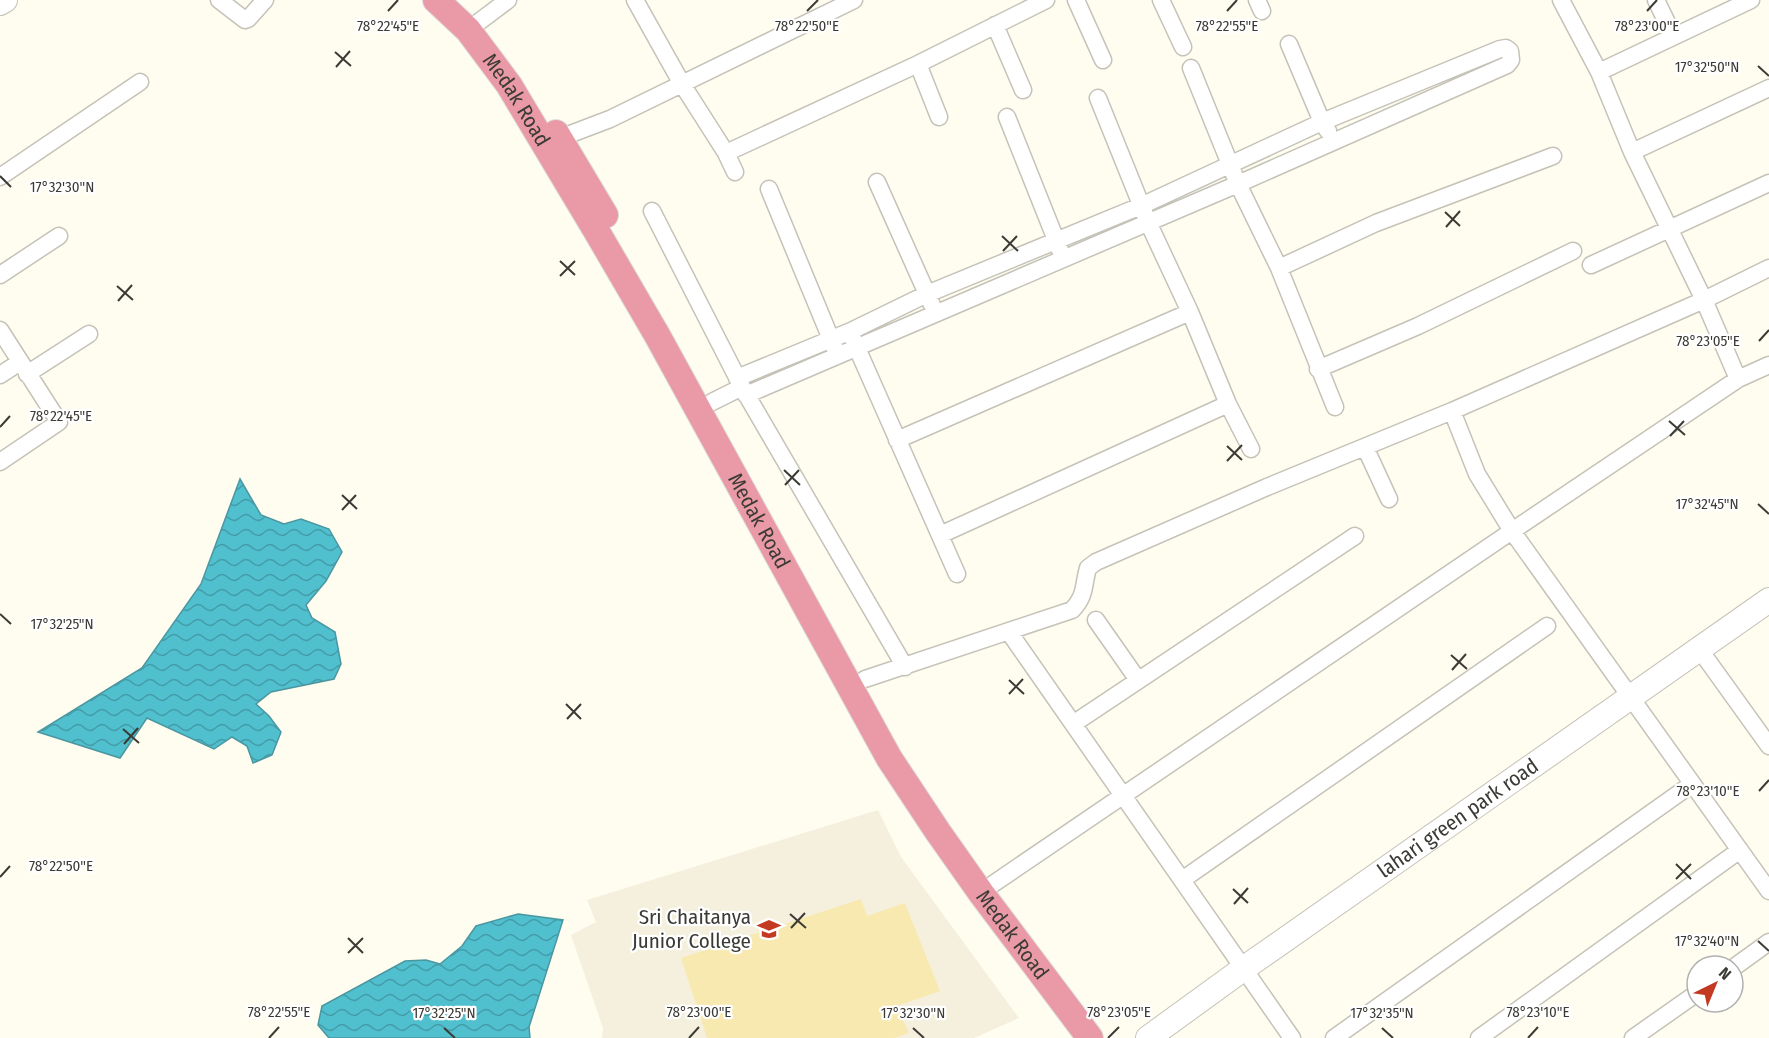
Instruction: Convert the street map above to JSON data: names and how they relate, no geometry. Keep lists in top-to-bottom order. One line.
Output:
{"streets":{"main road":["Medak Road"],"street":["lahari green park road"]},"places":{"school or university":["Sri Chaitanya Junior College"]},"north":"top right","coordinates":["78°22'45\"E","78°22'50\"E","78°22'55\"E","78°23'00\"E","17°32'50\"N","17°32'30\"N","78°23'05\"E","17°32'45\"N","17°32'25\"N","78°23'10\"E","17°32'40\"N","17°32'35\"N"]}
